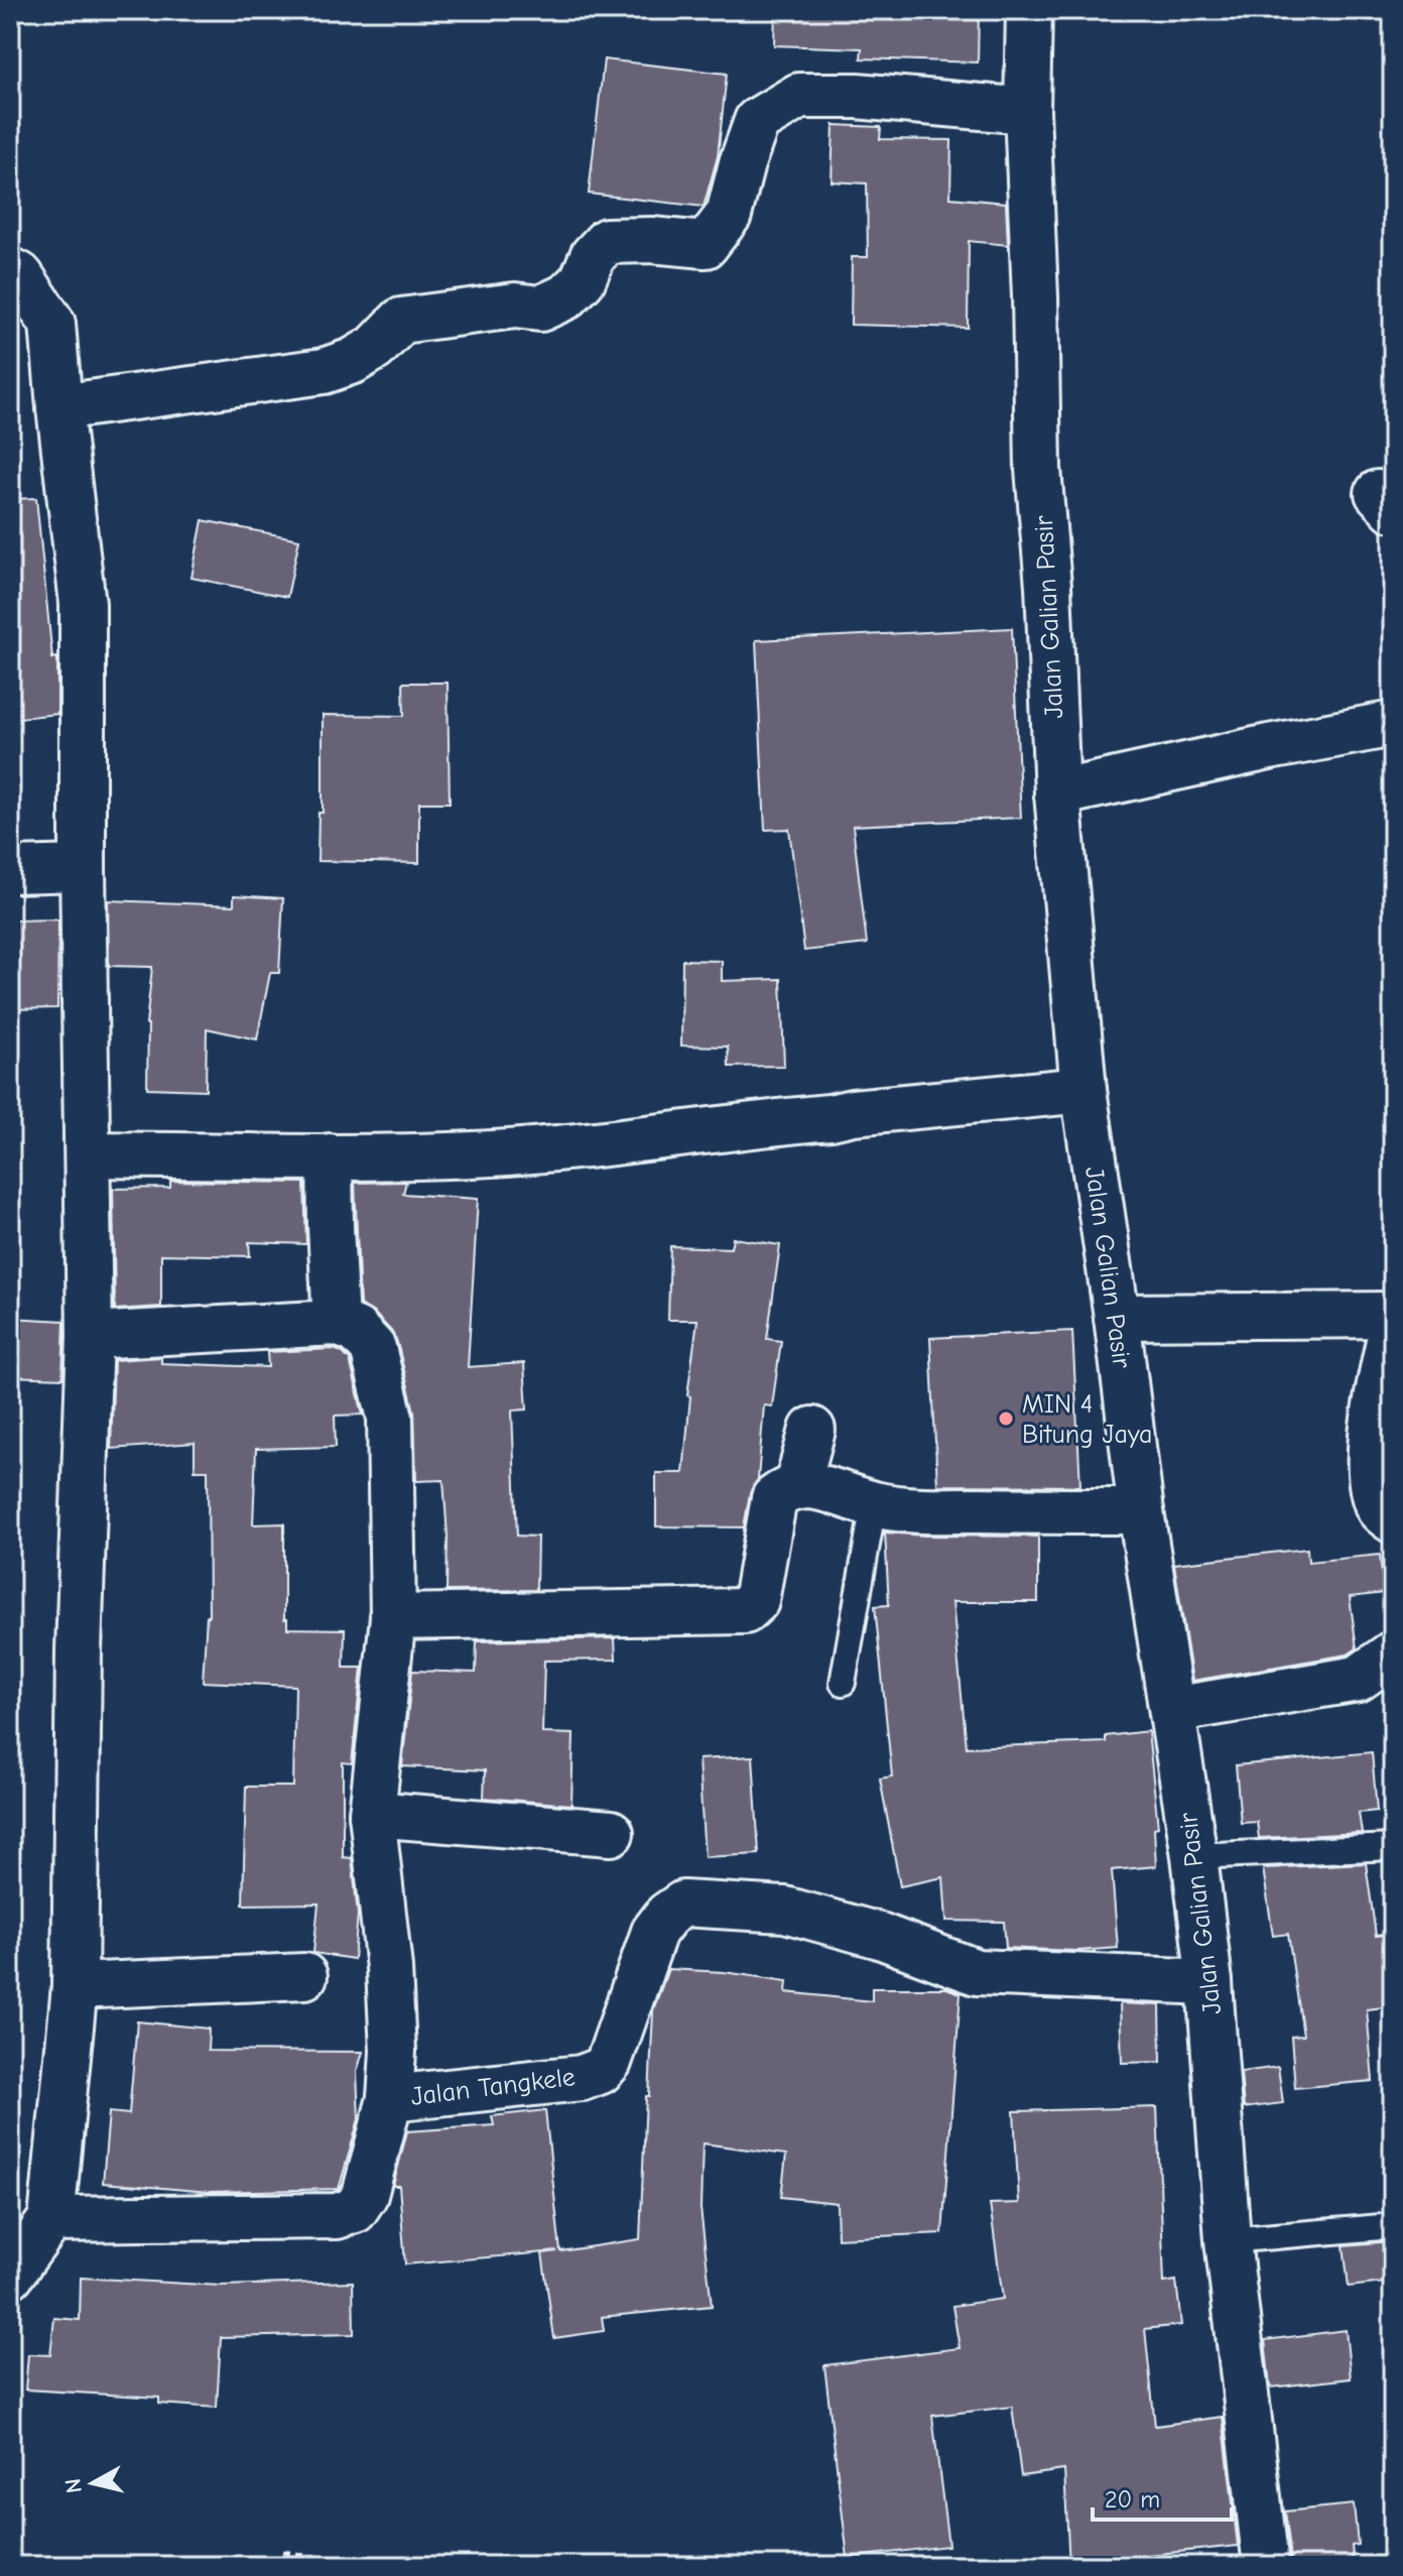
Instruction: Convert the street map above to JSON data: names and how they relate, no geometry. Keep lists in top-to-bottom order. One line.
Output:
{"streets":{"street":["Jalan Galian Pasir","Jalan Tangkele"]},"crossings":[["Jalan Galian Pasir","Jalan Tangkele"]],"places":["MIN 4 Bitung Jaya"],"scale_bar":"20 m","north":"left"}
